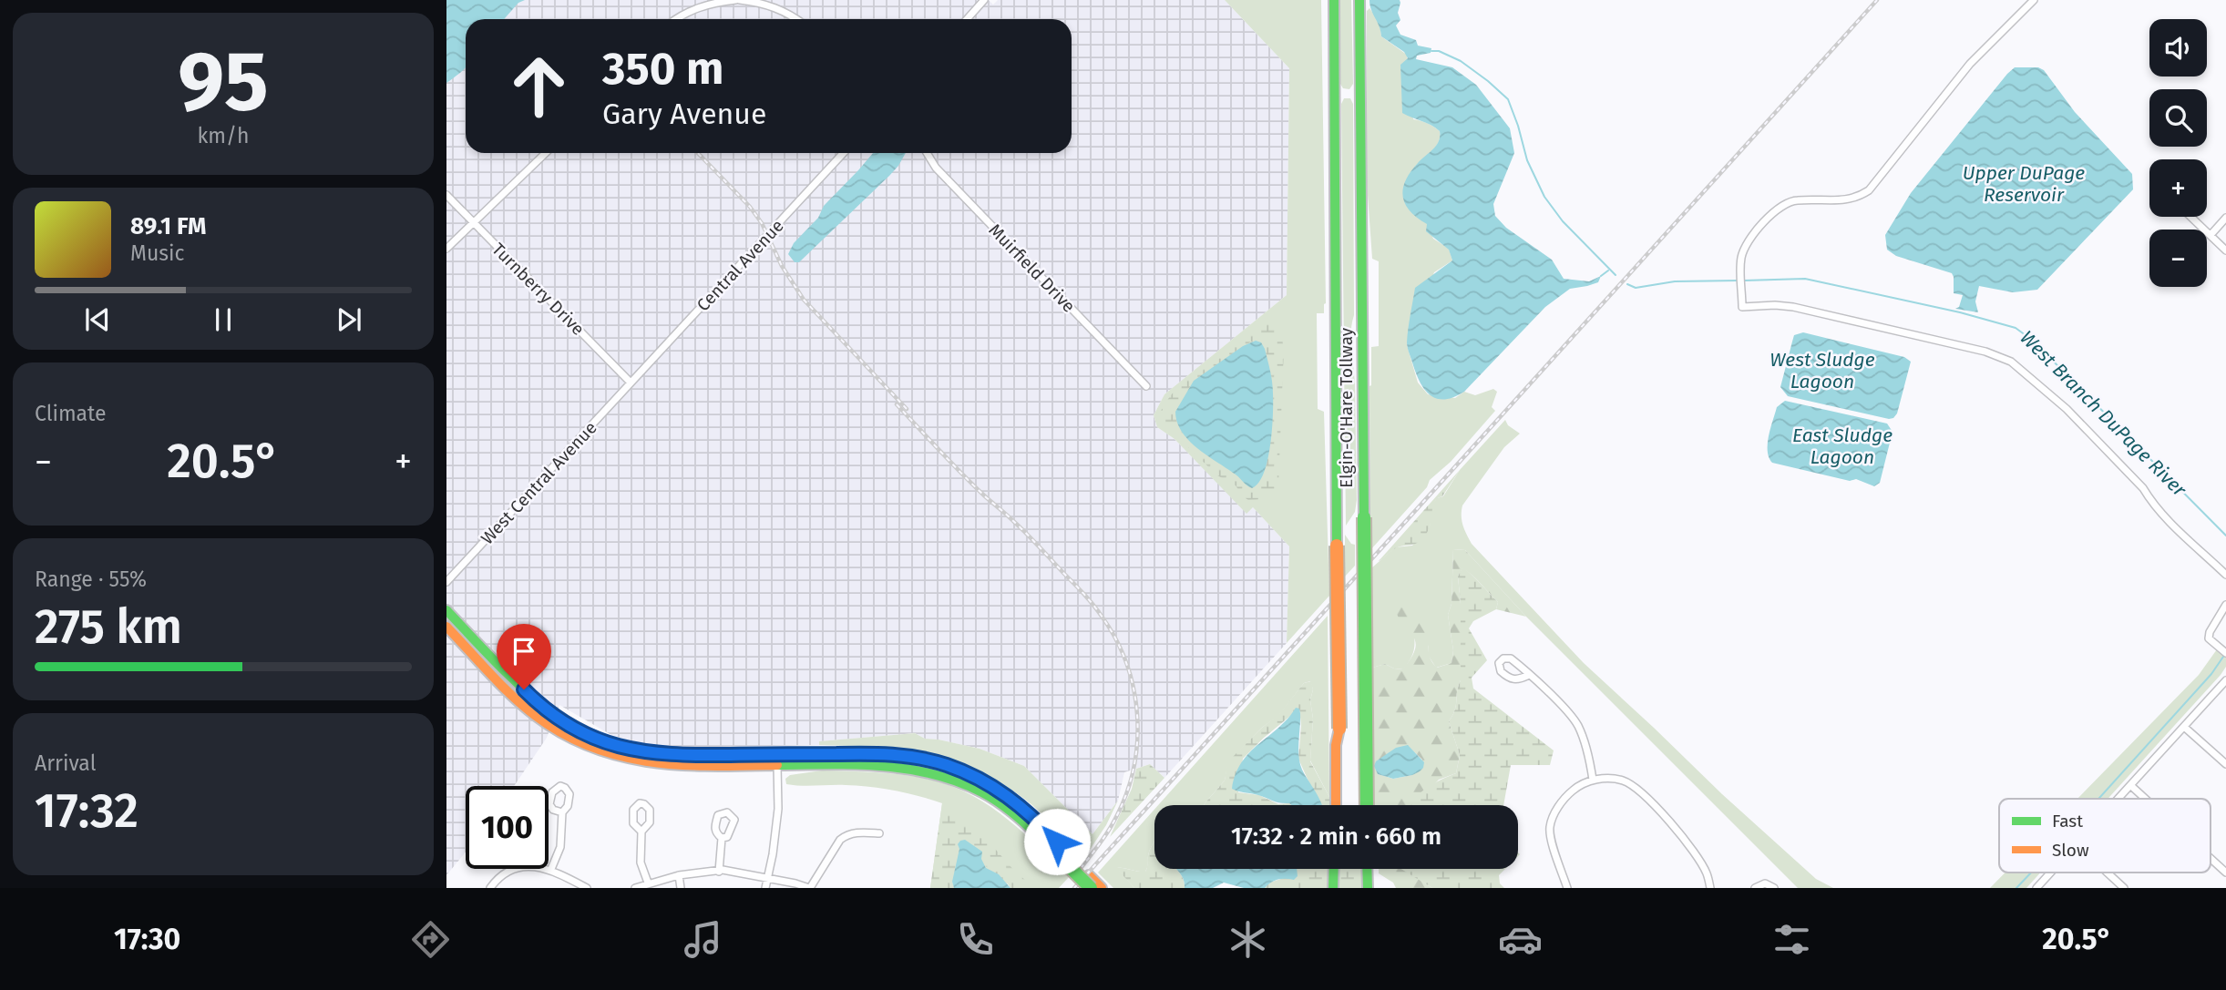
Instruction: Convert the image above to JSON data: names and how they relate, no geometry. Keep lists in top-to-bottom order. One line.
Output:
{"streets":{"main road":["Elgin-O'Hare Tollway"],"street":["Central Avenue","Muirfield Drive","Turnberry Drive","West Central Avenue"]},"crossings":[["Central Avenue","Turnberry Drive"],["Central Avenue","West Central Avenue"],["Turnberry Drive","West Central Avenue"]],"water":["Upper DuPage Reservoir","West Sludge Lagoon","West Branch DuPage River","East Sludge Lagoon"],"legend":["Fast","Slow"],"page":{"tile":[["95","km/h"],"Climate",["Range · 55%","275 km"],["Arrival","17:32"]],"map_buttons":["+","−"],"turn":["350 m","Gary Avenue"],"song":["89.1 FM","Music"],"heat":["−","20.5°","+"],"limit":"100","trip":"17:32 · 2 min · 660 m","tabs":["17:30","20.5°"]}}
